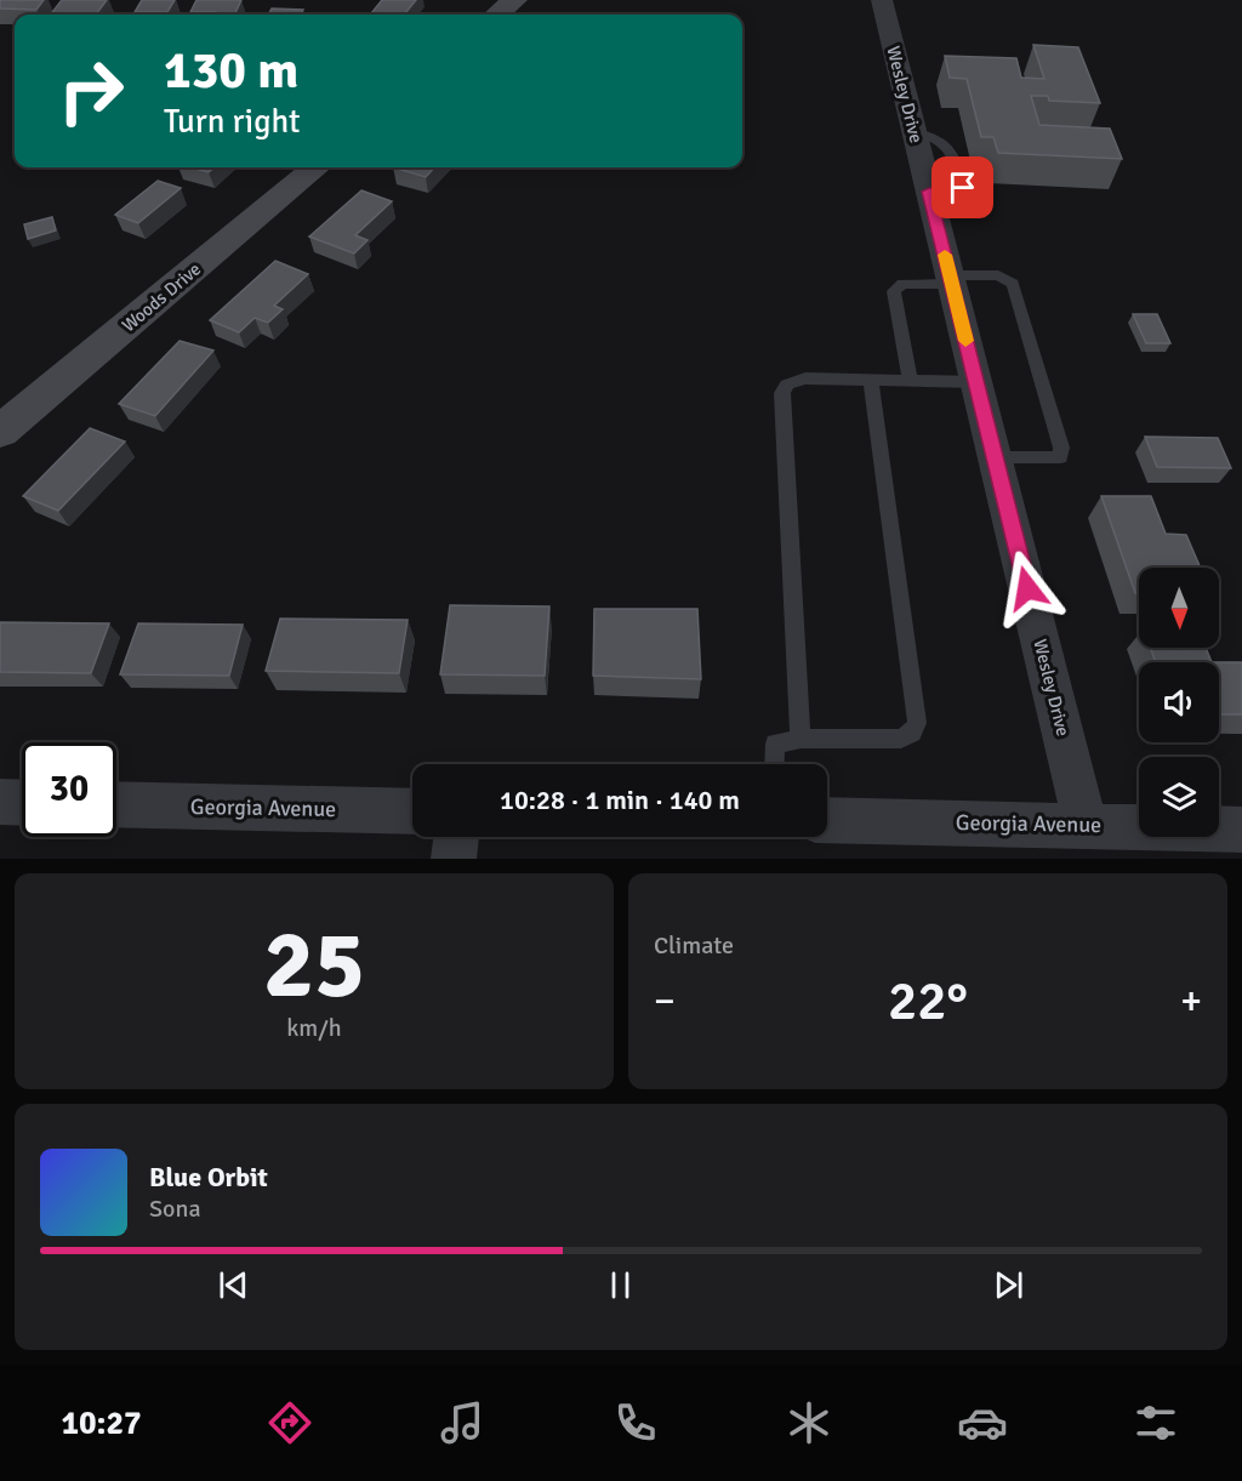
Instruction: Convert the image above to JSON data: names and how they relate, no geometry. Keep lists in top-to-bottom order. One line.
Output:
{"streets":{"street":["Wesley Drive","Woods Drive","Georgia Avenue"]},"crossings":[["Wesley Drive","Georgia Avenue"]],"north":"bottom","page":{"turn":["130 m","Turn right"],"limit":"30","trip":"10:28 · 1 min · 140 m","tile":[["25","km/h"],"Climate"],"heat":["−","22°","+"],"song":["Blue Orbit","Sona"],"tabs":"10:27"}}
